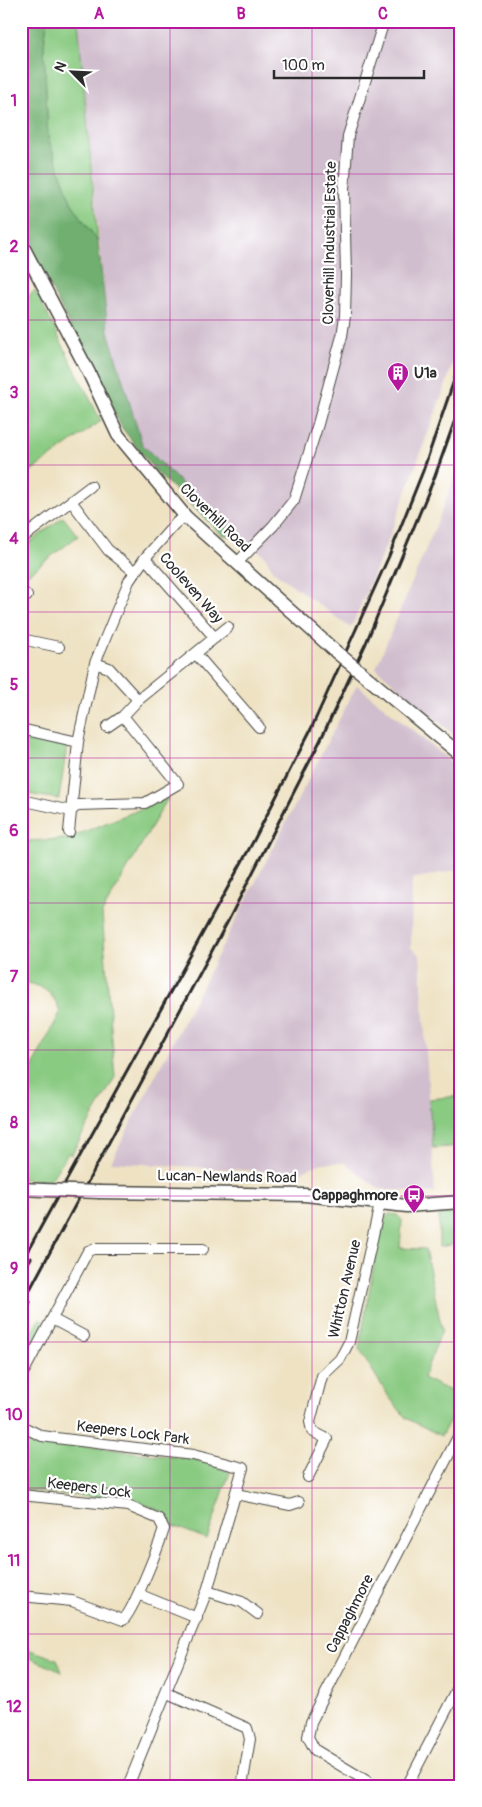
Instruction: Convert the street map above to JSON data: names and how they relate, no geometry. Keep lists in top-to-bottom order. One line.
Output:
{"streets":{"street":["Cloverhill Industrial Estate","Cloverhill Road","Cooleven Way","Lucan-Newlands Road","Whitton Avenue","Keepers Lock Park","Keepers Lock","Cappaghmore"]},"crossings":[["Cloverhill Industrial Estate","Cloverhill Road"],["Lucan-Newlands Road","Whitton Avenue"]],"places":{"building":["U1a"],"bus stop":["Cappaghmore"]},"scale_bar":"100 m","north":"top left","grid":{"columns":["A","B","C"],"rows":["1","2","3","4","5","6","7","8","9","10","11","12"]}}
